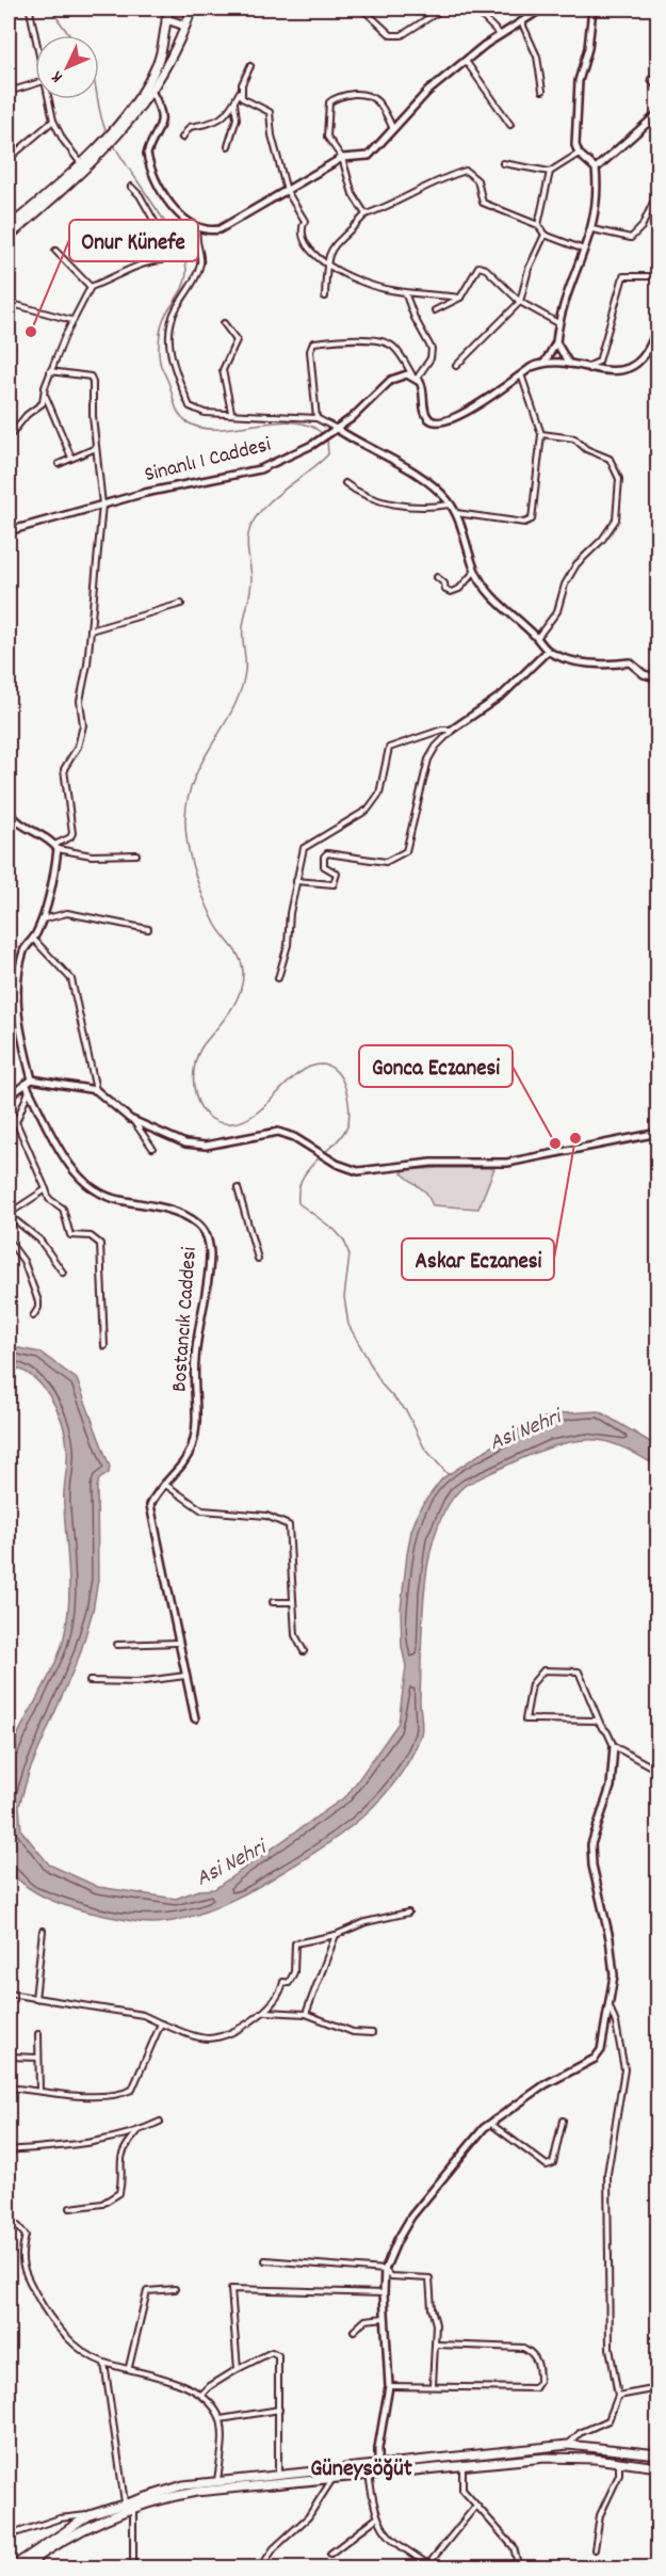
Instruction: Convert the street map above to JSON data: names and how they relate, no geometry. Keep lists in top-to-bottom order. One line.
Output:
{"streets":{"street":["Sinanlı 1 Caddesi","Bostancık Caddesi"]},"districts":["Güneysöğüt"],"water":["Asi Nehri"],"places":["Onur Künefe","Askar Eczanesi","Gonca Eczanesi"],"north":"bottom left"}
